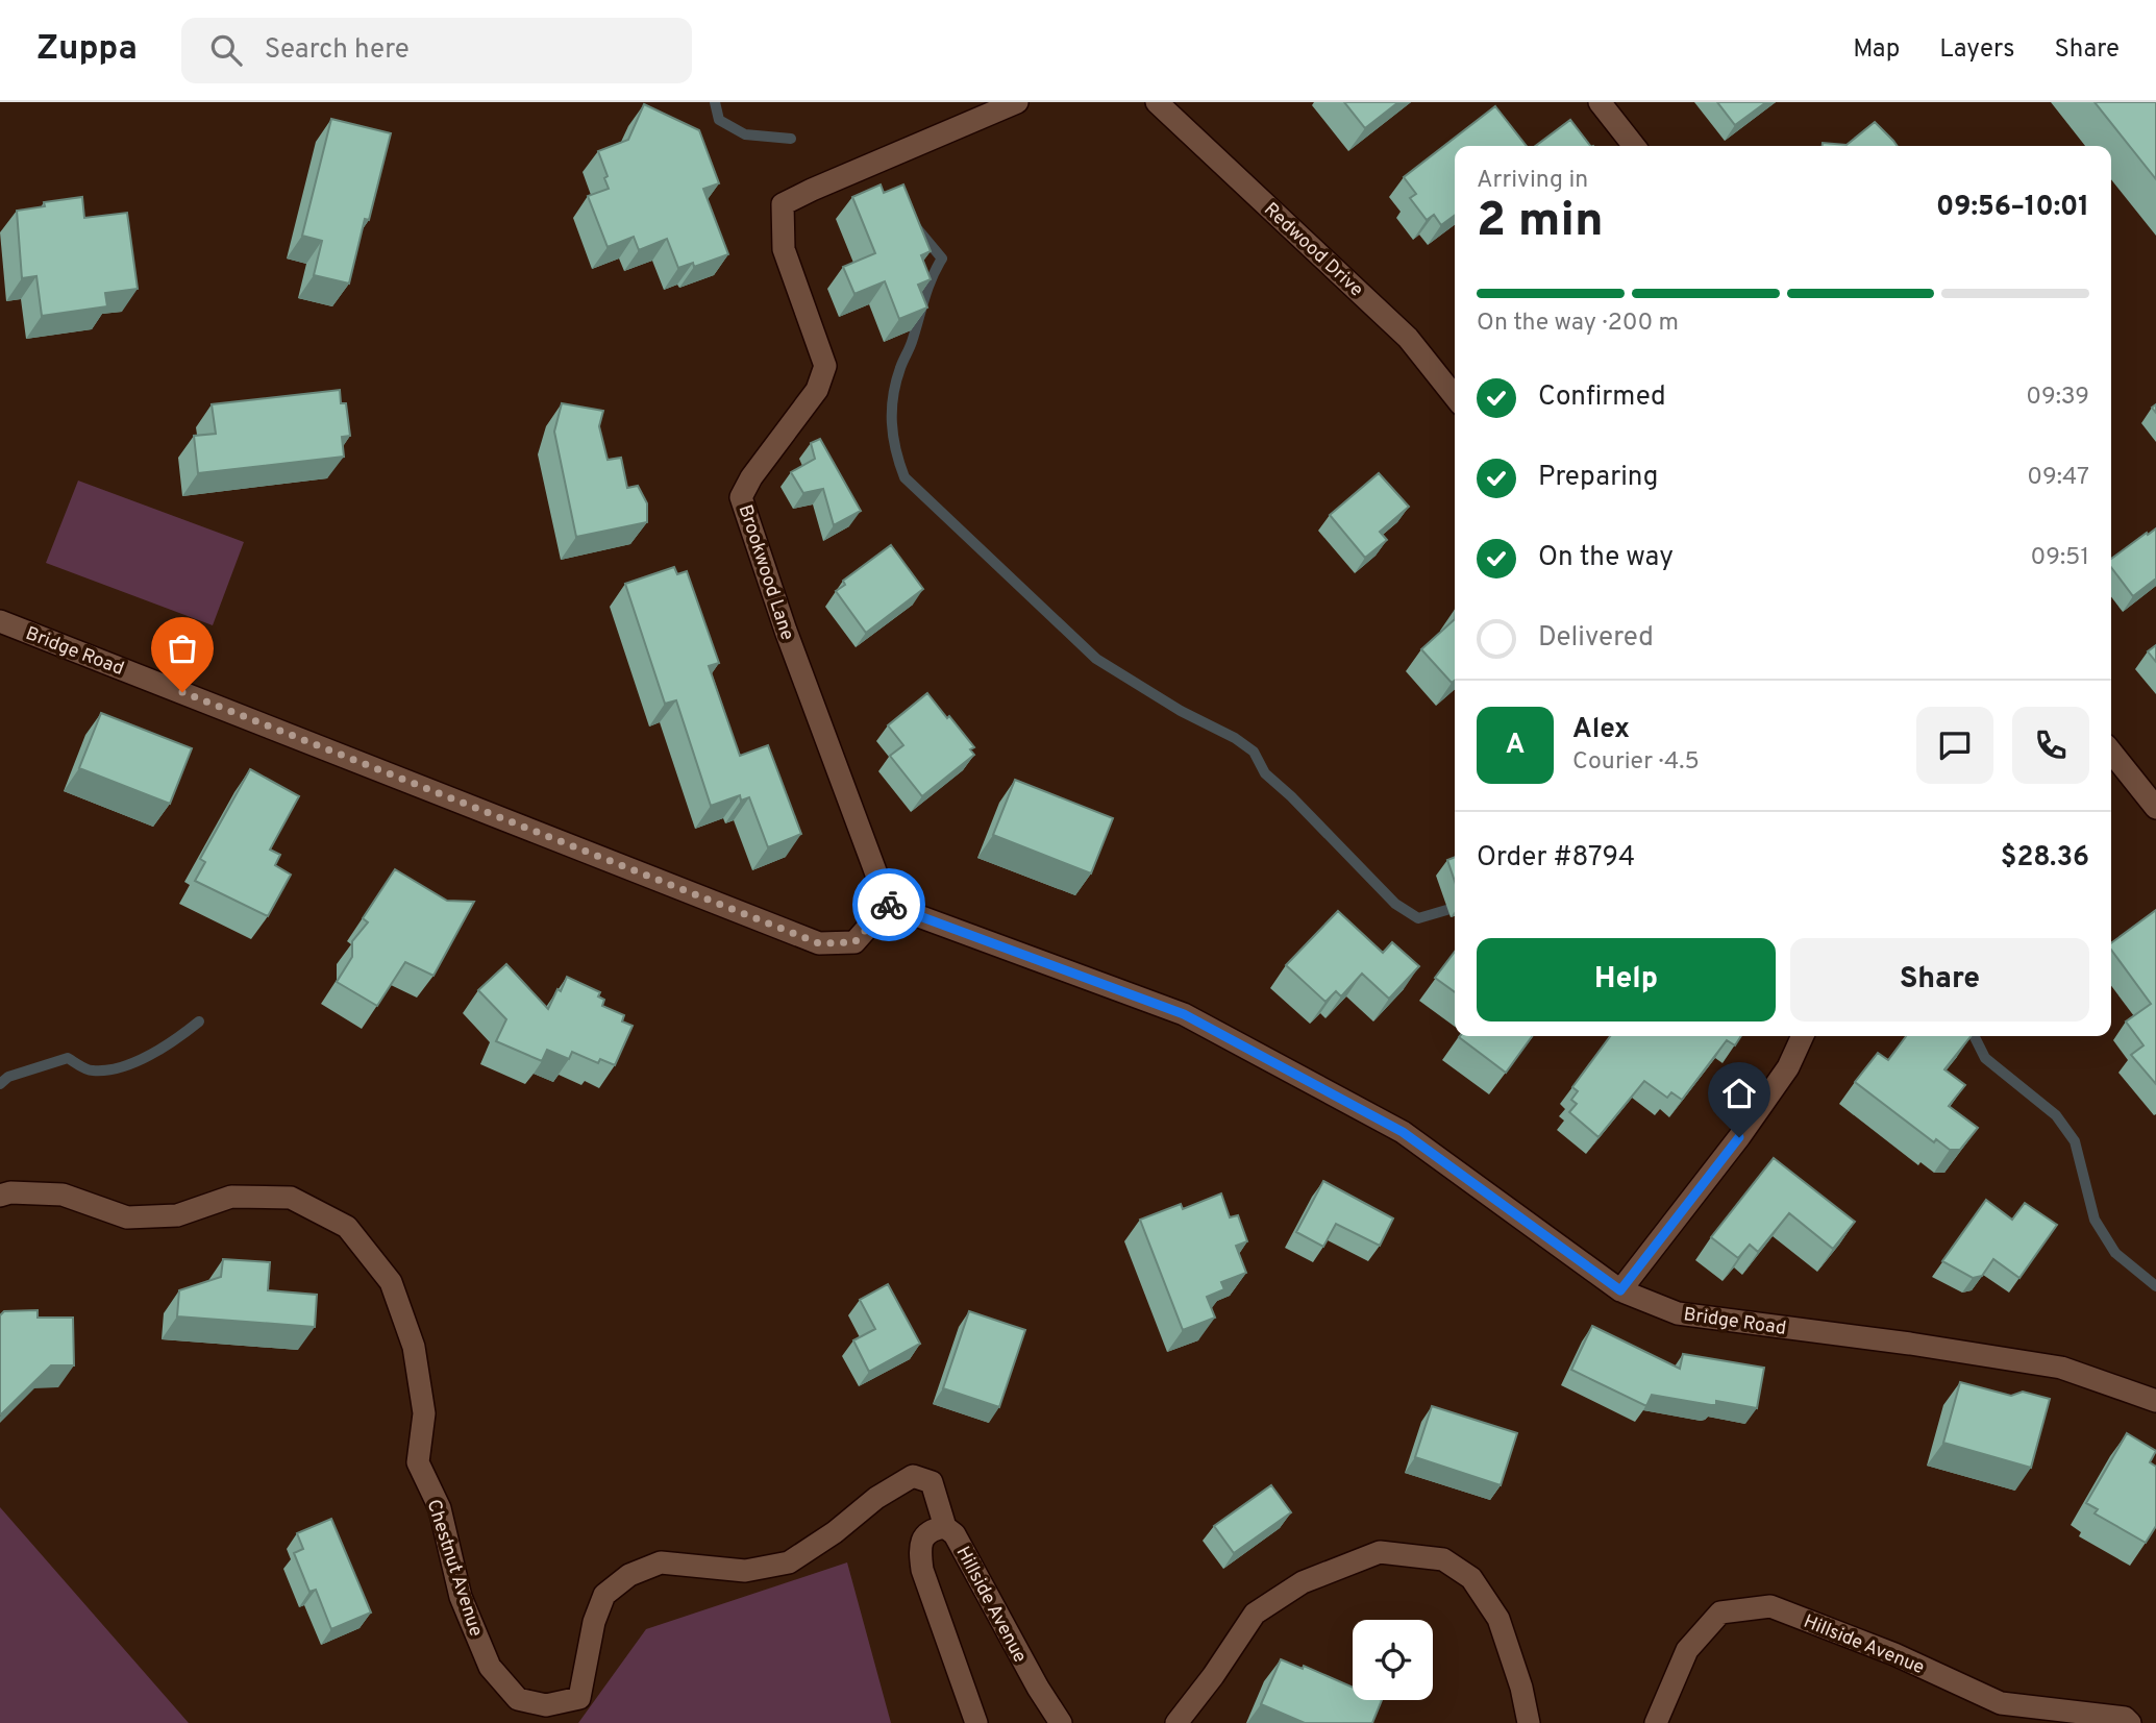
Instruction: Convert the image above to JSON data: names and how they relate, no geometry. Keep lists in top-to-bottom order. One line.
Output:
{"streets":{"street":["Redwood Drive","Brookwood Lane","Bridge Road","Chestnut Avenue","Hillside Avenue"]},"crossings":[["Brookwood Lane","Bridge Road"],["Chestnut Avenue","Hillside Avenue"]],"page":{"header":"Zuppa","search":"Search here","nav":["Map","Layers","Share"],"heading":["2 min","Arriving in","09:56–10:01"],"panel":["Alex","Courier · 4.5","Order #8794","$28.36"],"bar":"On the way · 200 m","list":[["Confirmed","09:39"],["Preparing","09:47"],["On the way","09:51"],"Delivered"],"round":"A","buttons":["Help","Share"]}}
